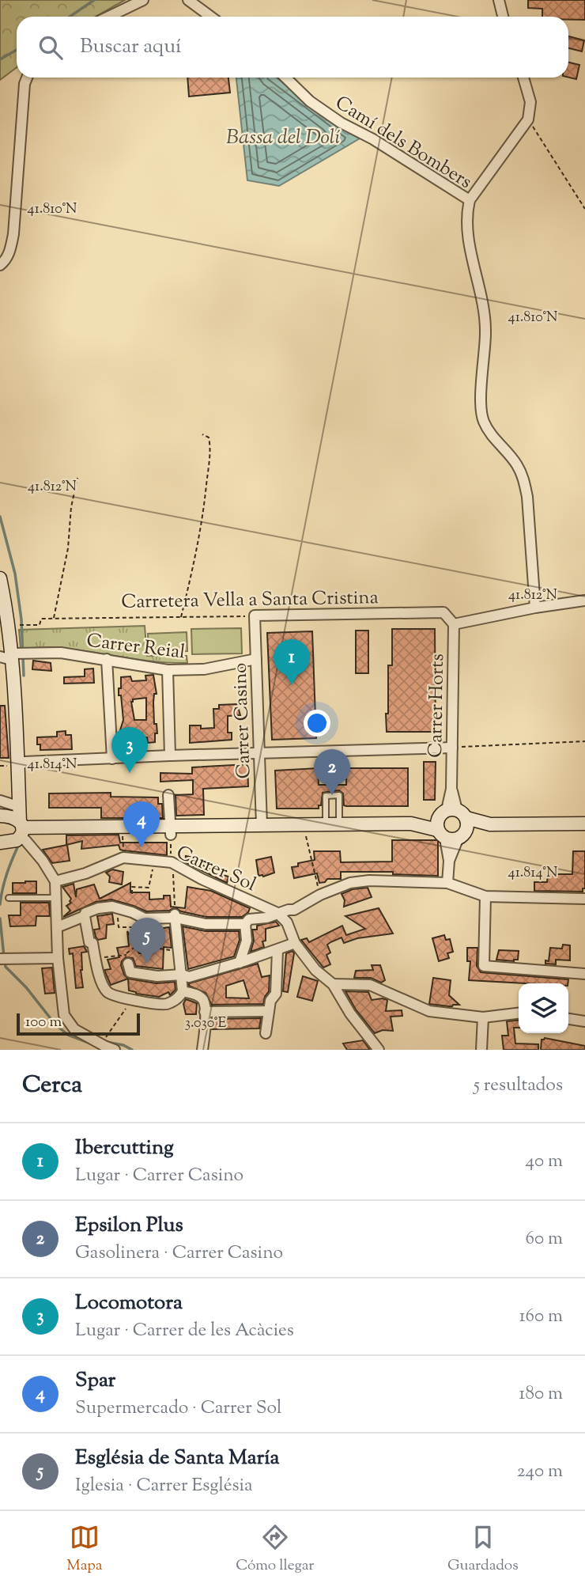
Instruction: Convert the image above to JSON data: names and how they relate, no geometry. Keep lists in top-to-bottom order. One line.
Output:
{"streets":{"street":["Camí dels Bombers","Carretera Vella a Santa Cristina","Carrer Reial","Carrer Horts","Carrer Casino","Carrer Sol"]},"crossings":[["Carretera Vella a Santa Cristina","Carrer Horts"],["Carretera Vella a Santa Cristina","Carrer Casino"],["Carrer Reial","Carrer Casino"]],"water":["Bassa del Dolí"],"scale_bar":"100 m","page":{"search":"Buscar aquí","pins":["1","3","2","4","5"],"scale":"100 m","heading":["Cerca","5 resultados"],"list":[{"mark":"1","name":"Ibercutting","note":"Lugar · Carrer Casino","value":"40 m"},{"mark":"2","name":"Epsilon Plus","note":"Gasolinera · Carrer Casino","value":"60 m"},{"mark":"3","name":"Locomotora","note":"Lugar · Carrer de les Acàcies","value":"160 m"},{"mark":"4","name":"Spar","note":"Supermercado · Carrer Sol","value":"180 m"},{"mark":"5","name":"Església de Santa María","note":"Iglesia · Carrer Església","value":"240 m"}],"nav":["Mapa","Cómo llegar","Guardados"]},"coordinates":["41.810°N","41.812°N","41.814°N","3.030°E"]}
